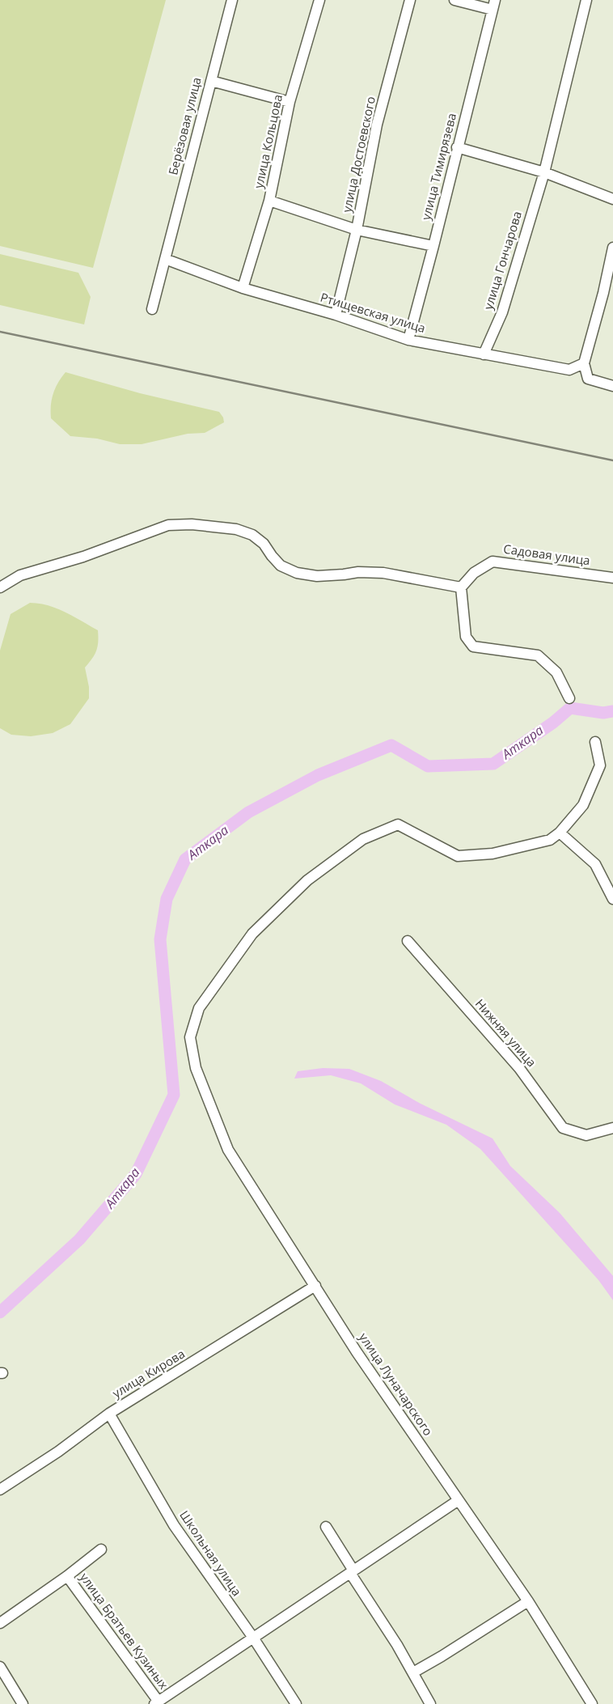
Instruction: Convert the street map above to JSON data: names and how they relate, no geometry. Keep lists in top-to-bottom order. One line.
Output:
{"streets":{"street":["Берёзовая улица","улица Кольцова","улица Достоевского","улица Тимирязева","улица Гончарова","Ртищевская улица","Садовая улица","Нижняя улица","улица Кирова","улица Луначарского","Школьная улица","улица Братьев Кузиных"]},"crossings":[["Берёзовая улица","Ртищевская улица"],["улица Кольцова","Ртищевская улица"],["улица Достоевского","Ртищевская улица"],["улица Тимирязева","Ртищевская улица"],["улица Гончарова","Ртищевская улица"],["улица Кирова","улица Луначарского"],["улица Кирова","Школьная улица"]],"water":["Аткара"]}
